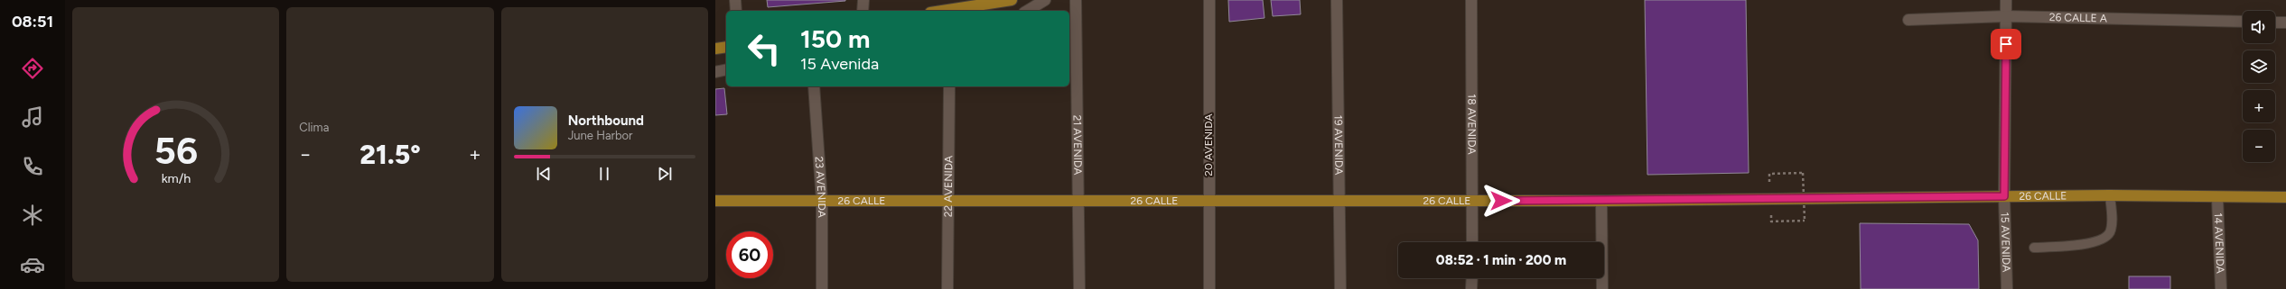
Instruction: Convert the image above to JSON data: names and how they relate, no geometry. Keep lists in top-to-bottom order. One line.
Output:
{"streets":{"main road":["26 CALLE"],"street":["26 CALLE A","18 AVENIDA","21 AVENIDA","19 AVENIDA","20 AVENIDA","23 AVENIDA","22 AVENIDA","15 AVENIDA","14 AVENIDA"]},"crossings":[["26 CALLE A","15 AVENIDA"],["18 AVENIDA","26 CALLE"],["21 AVENIDA","26 CALLE"],["19 AVENIDA","26 CALLE"],["20 AVENIDA","26 CALLE"],["23 AVENIDA","26 CALLE"],["22 AVENIDA","26 CALLE"],["26 CALLE","15 AVENIDA"],["26 CALLE","14 AVENIDA"]],"page":{"tabs":"08:51","tile":"Clima","map_buttons":["+","−"],"turn":["150 m","15 Avenida"],"song":["Northbound","June Harbor"],"heat":["−","21.5°","+"],"limit":"60","trip":"08:52 · 1 min · 200 m","gauge":["56","km/h"]}}
